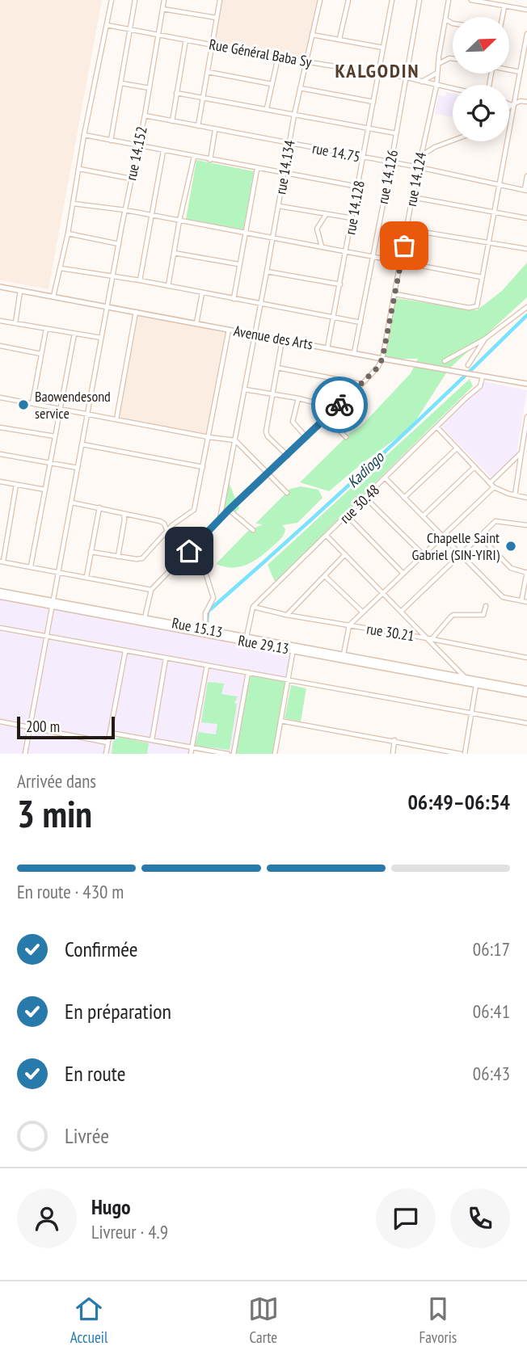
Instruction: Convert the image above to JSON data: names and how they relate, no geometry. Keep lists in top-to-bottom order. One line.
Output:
{"streets":{"main road":["Rue 15.13","Rue 29.13"],"street":["Rue Général Baba Sy","rue 14.75","rue 14.152","rue 14.134","rue 14.126","rue 14.124","rue 14.128","Avenue des Arts","rue 30.48","rue 30.21"]},"crossings":[["Rue Général Baba Sy","rue 14.152"],["Rue Général Baba Sy","rue 14.134"],["Rue Général Baba Sy","rue 14.126"],["Rue Général Baba Sy","rue 14.124"],["Rue Général Baba Sy","rue 14.128"],["rue 14.75","rue 14.152"],["rue 14.75","rue 14.134"],["rue 14.75","rue 14.126"],["rue 14.75","rue 14.124"],["rue 14.75","rue 14.128"],["rue 14.152","Avenue des Arts"],["rue 14.152","Rue 15.13"],["rue 14.152","Rue 29.13"],["rue 14.134","Avenue des Arts"],["rue 14.126","Avenue des Arts"],["rue 14.124","Avenue des Arts"],["rue 14.128","Avenue des Arts"],["Avenue des Arts","rue 30.48"],["rue 30.48","rue 30.21"],["Rue 15.13","Rue 29.13"]],"districts":["KALGODIN"],"water":["Kadiogo"],"places":["Baowendesond service","Chapelle Saint Gabriel (SIN-YIRI)"],"scale_bar":"200 m","north":"top right","page":{"scale":"200 m","heading":["3 min","Arrivée dans","06:49–06:54"],"panel":["Hugo","Livreur · 4.9"],"bar":"En route · 430 m","list":[["Confirmée","06:17"],["En préparation","06:41"],["En route","06:43"],"Livrée"],"tabs":["Accueil","Carte","Favoris"]}}
